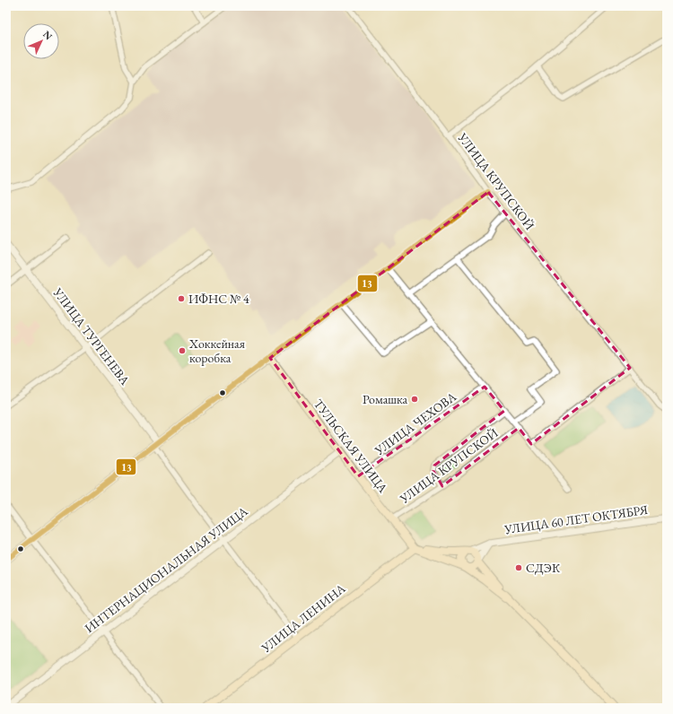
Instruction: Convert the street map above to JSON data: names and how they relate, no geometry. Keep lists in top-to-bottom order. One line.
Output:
{"streets":{"main road":["ТУЛЬСКАЯ УЛИЦА","УЛИЦА ЛЕНИНА"],"street":["УЛИЦА КРУПСКОЙ","УЛИЦА ТУРГЕНЕВА","УЛИЦА ЧЕХОВА","УЛИЦА 60 ЛЕТ ОКТЯБРЯ","ИНТЕРНАЦИОНАЛЬНАЯ УЛИЦА"]},"crossings":[["УЛИЦА КРУПСКОЙ","ТУЛЬСКАЯ УЛИЦА"],["УЛИЦА ТУРГЕНЕВА","ИНТЕРНАЦИОНАЛЬНАЯ УЛИЦА"],["УЛИЦА ТУРГЕНЕВА","УЛИЦА ЛЕНИНА"],["УЛИЦА ЧЕХОВА","ТУЛЬСКАЯ УЛИЦА"],["ТУЛЬСКАЯ УЛИЦА","ИНТЕРНАЦИОНАЛЬНАЯ УЛИЦА"],["ТУЛЬСКАЯ УЛИЦА","УЛИЦА ЛЕНИНА"]],"places":["ИФНС № 4","Хоккейная коробка","Ромашка","СДЭК"],"lines":["transit line 13"],"north":"top right"}
